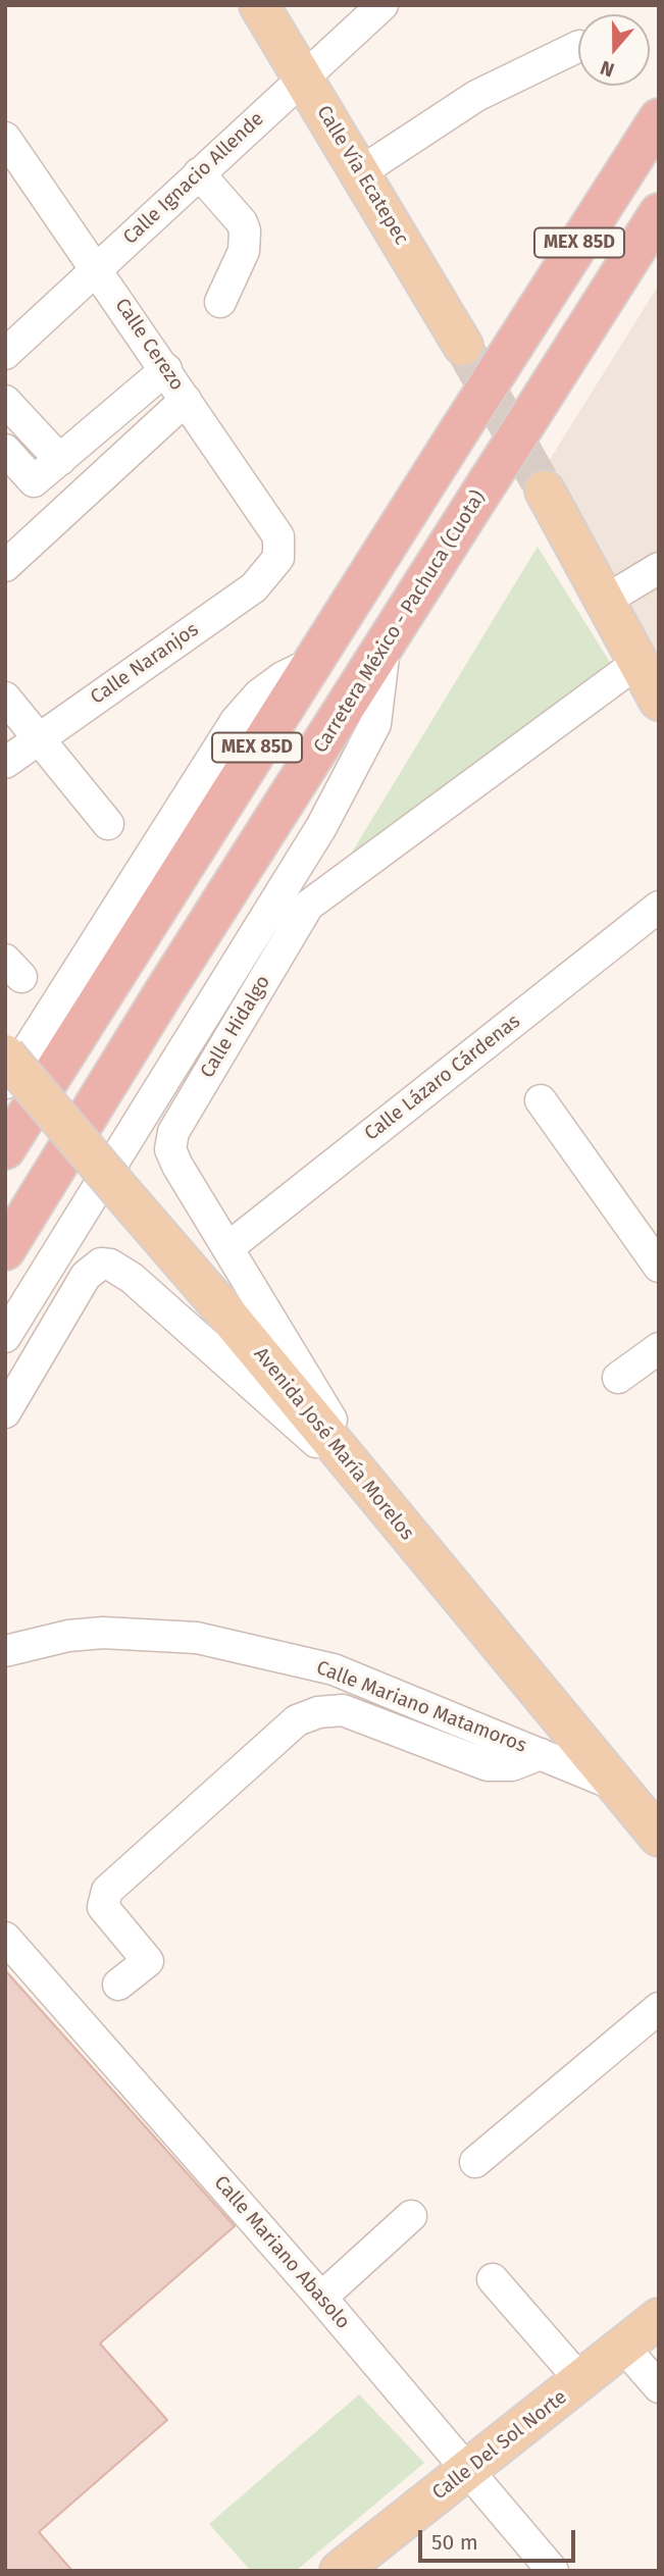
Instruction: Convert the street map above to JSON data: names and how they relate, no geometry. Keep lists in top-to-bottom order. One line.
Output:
{"streets":{"highway":["MEX 85D","Carretera México - Pachuca (Cuota)"],"main road":["Calle Vía Ecatepec","Avenida José María Morelos","Calle Del Sol Norte"],"street":["Calle Ignacio Allende","Calle Cerezo","Calle Naranjos","Calle Hidalgo","Calle Lázaro Cárdenas","Calle Mariano Matamoros","Calle Mariano Abasolo"]},"crossings":[["Calle Vía Ecatepec","Calle Ignacio Allende"],["Calle Ignacio Allende","Calle Cerezo"],["Calle Cerezo","Calle Naranjos"],["Calle Hidalgo","Calle Lázaro Cárdenas"],["Calle Hidalgo","Avenida José María Morelos"],["Avenida José María Morelos","Calle Mariano Matamoros"],["Calle Mariano Abasolo","Calle Del Sol Norte"]],"scale_bar":"50 m","north":"bottom"}
